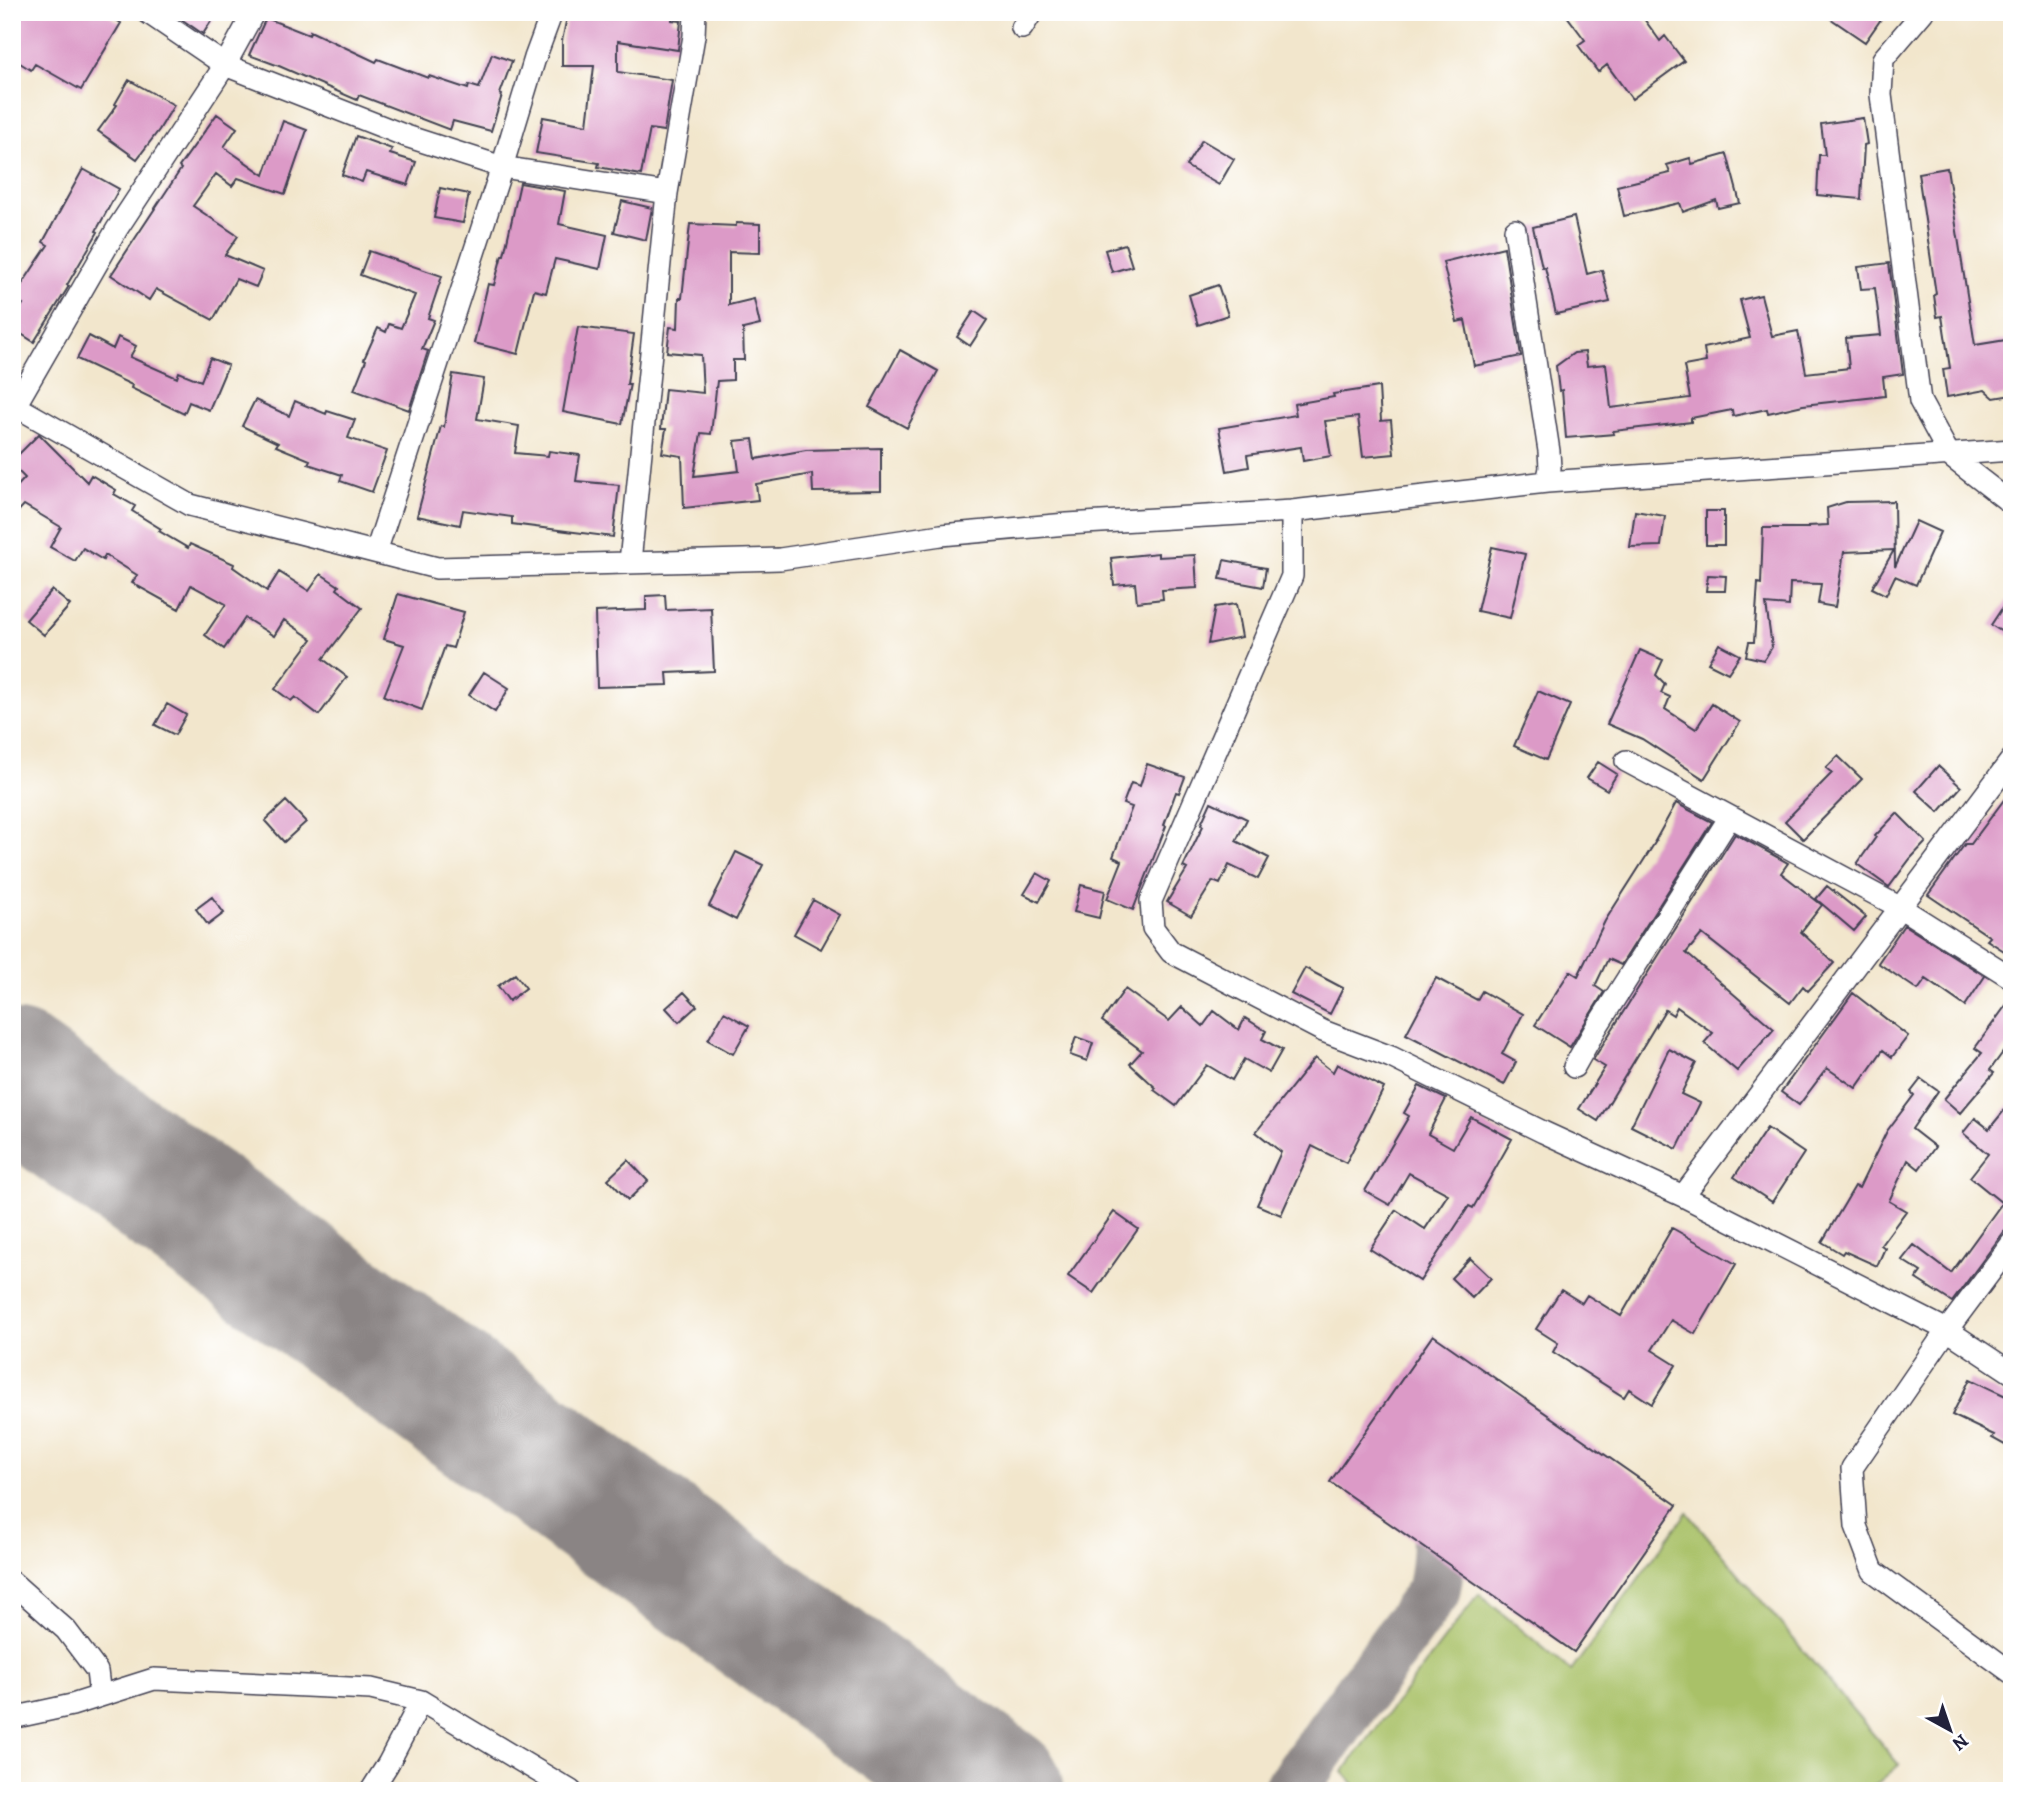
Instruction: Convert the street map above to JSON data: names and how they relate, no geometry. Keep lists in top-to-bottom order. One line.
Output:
{"north":"bottom right"}
